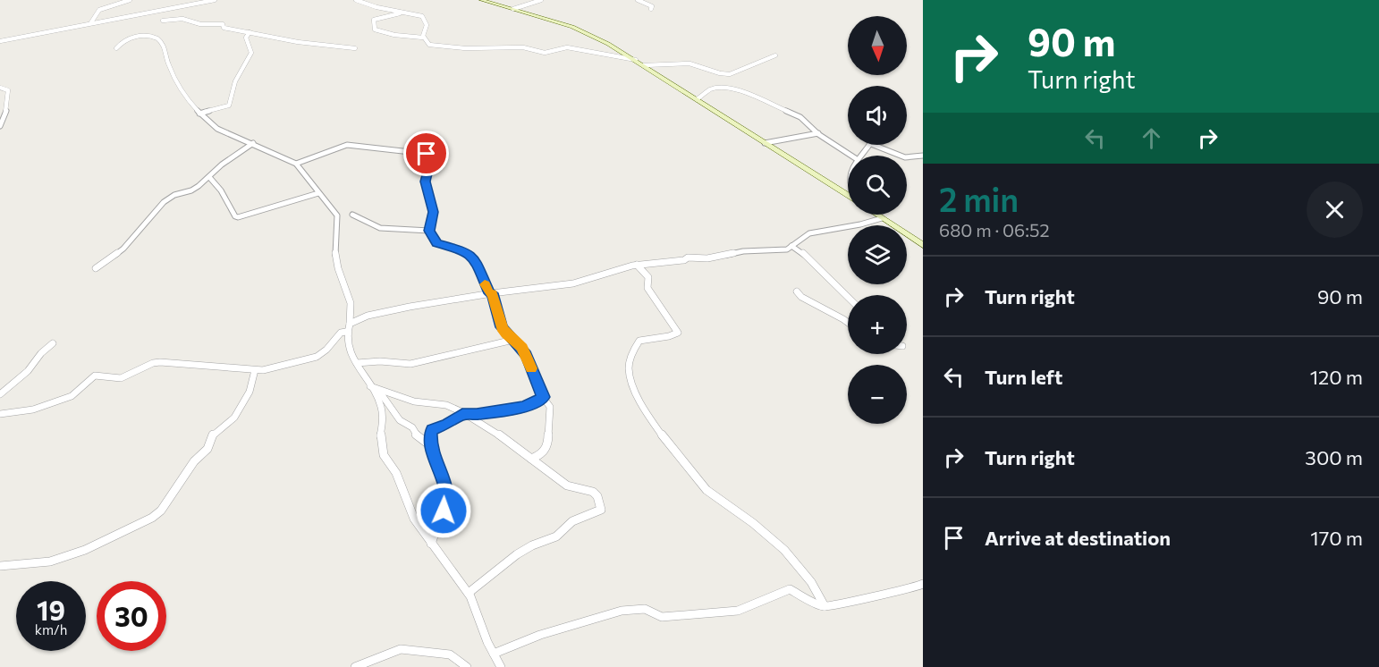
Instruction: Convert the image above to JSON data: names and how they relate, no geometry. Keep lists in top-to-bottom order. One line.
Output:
{"north":"bottom","page":{"turn":["90 m","Turn right"],"map_buttons":["+","−"],"heading":["2 min","680 m · 06:52"],"list":[{"name":"Turn right","value":"90 m"},{"name":"Turn left","value":"120 m"},{"name":"Turn right","value":"300 m"},{"name":"Arrive at destination","value":"170 m"}],"speed":"19 km/h","limit":"30"}}
